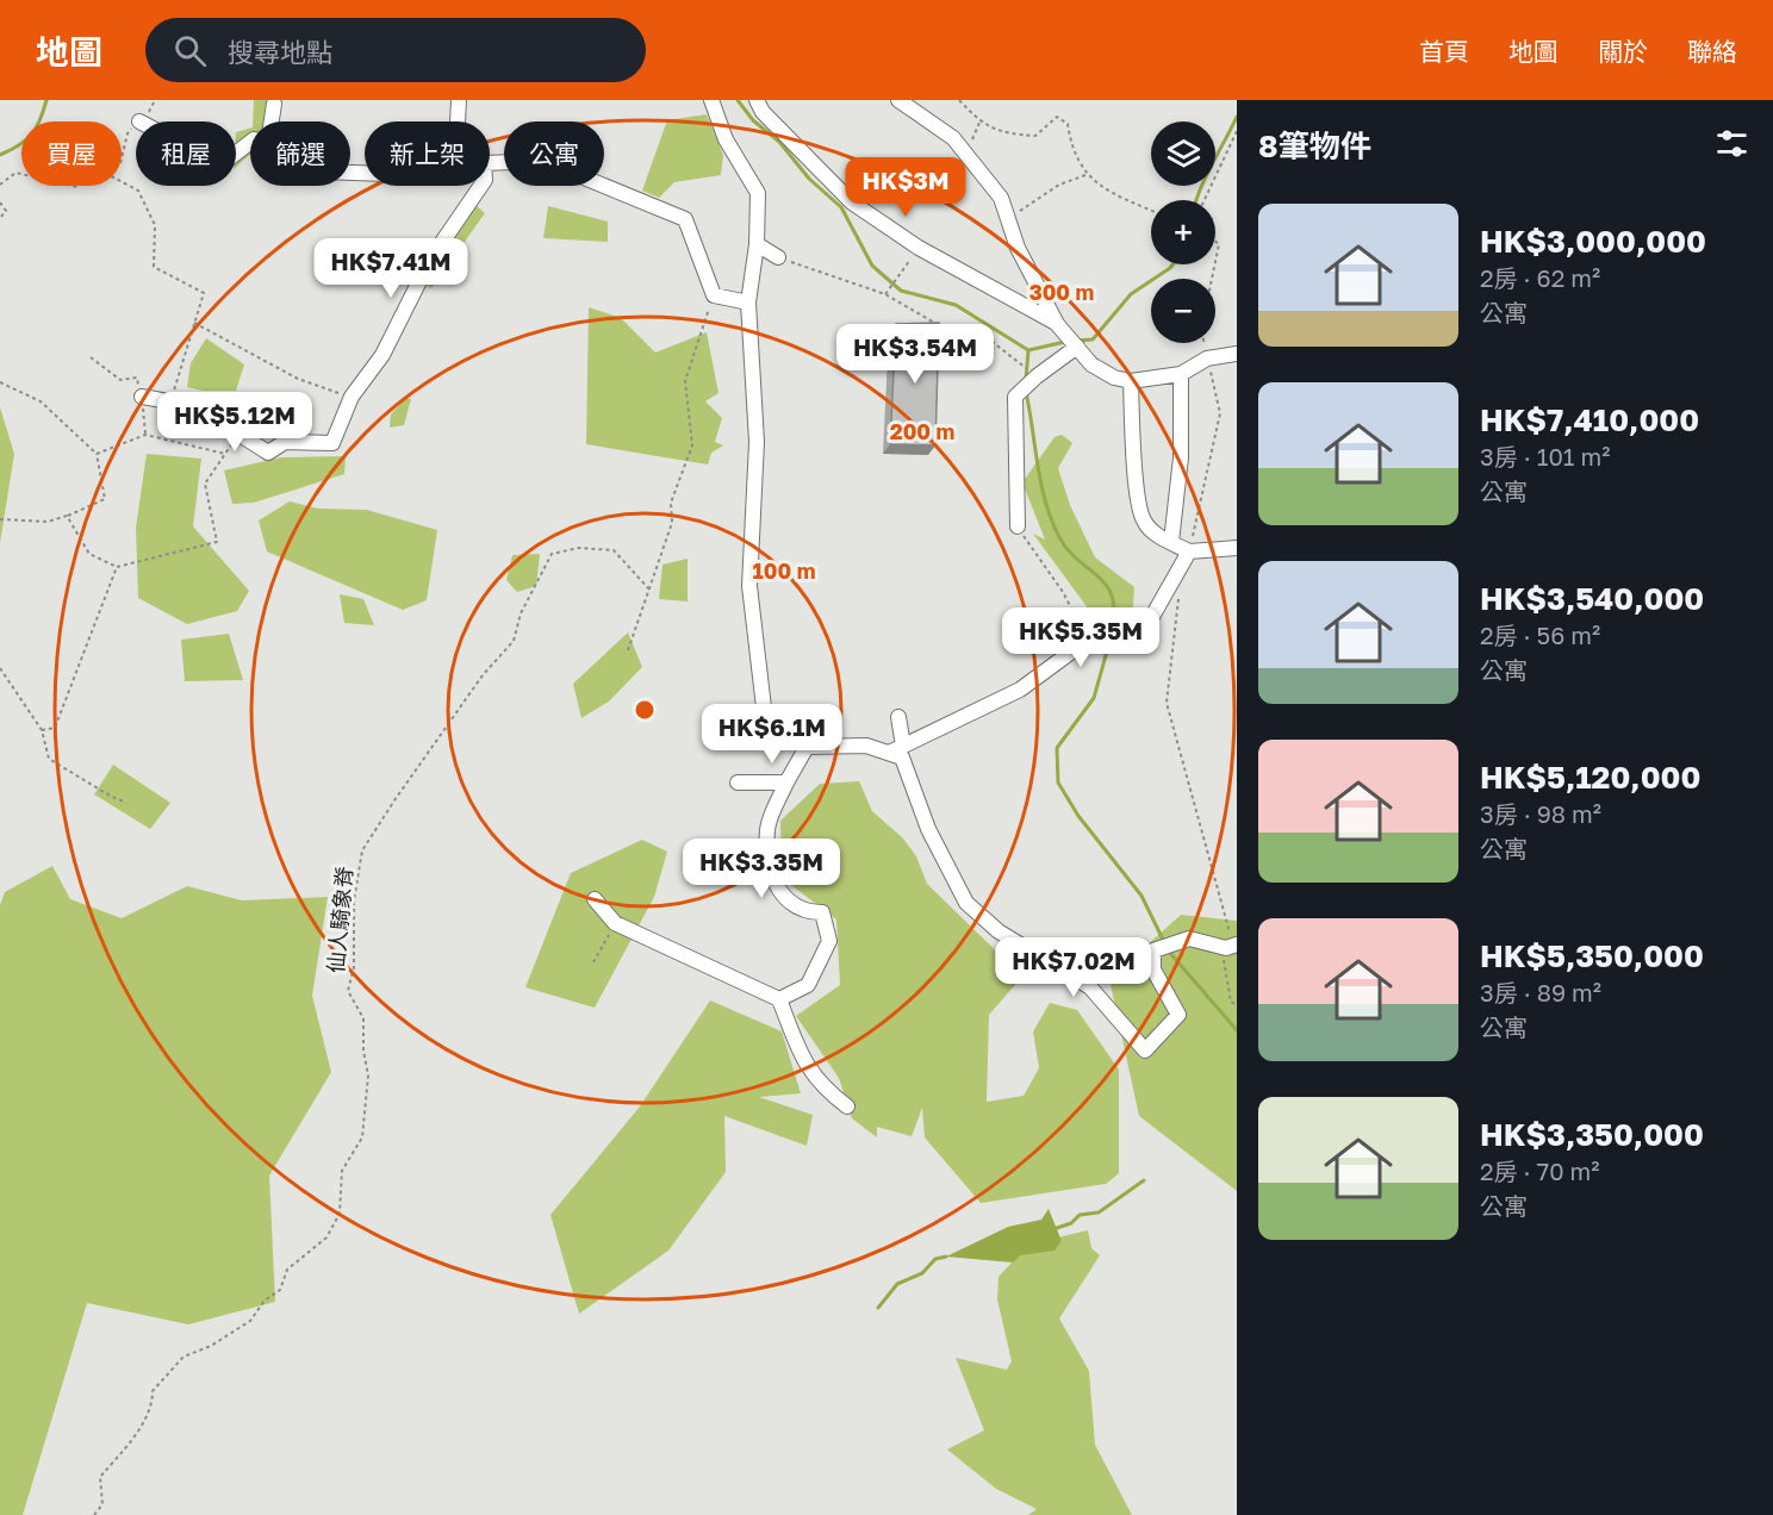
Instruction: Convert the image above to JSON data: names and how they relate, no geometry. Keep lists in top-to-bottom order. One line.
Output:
{"streets":{"path":["仙人騎象脊"]},"page":{"header":"地圖","search":"搜尋地點","nav":["首頁","地圖","關於","聯絡"],"heading":"8筆物件","map_buttons":["+","−"],"chip":["買屋","租屋","篩選","新上架","公寓"],"price":["HK$3M","HK$7.41M","HK$3.54M","HK$5.12M","HK$5.35M","HK$6.1M","HK$3.35M","HK$7.02M"],"list":[{"name":"HK$3,000,000","note":"2房 · 62 m² · 公寓"},{"name":"HK$7,410,000","note":"3房 · 101 m² · 公寓"},{"name":"HK$3,540,000","note":"2房 · 56 m² · 公寓"},{"name":"HK$5,120,000","note":"3房 · 98 m² · 公寓"},{"name":"HK$5,350,000","note":"3房 · 89 m² · 公寓"},{"name":"HK$3,350,000","note":"2房 · 70 m² · 公寓"}]},"rings":["300 m","200 m","100 m"]}
